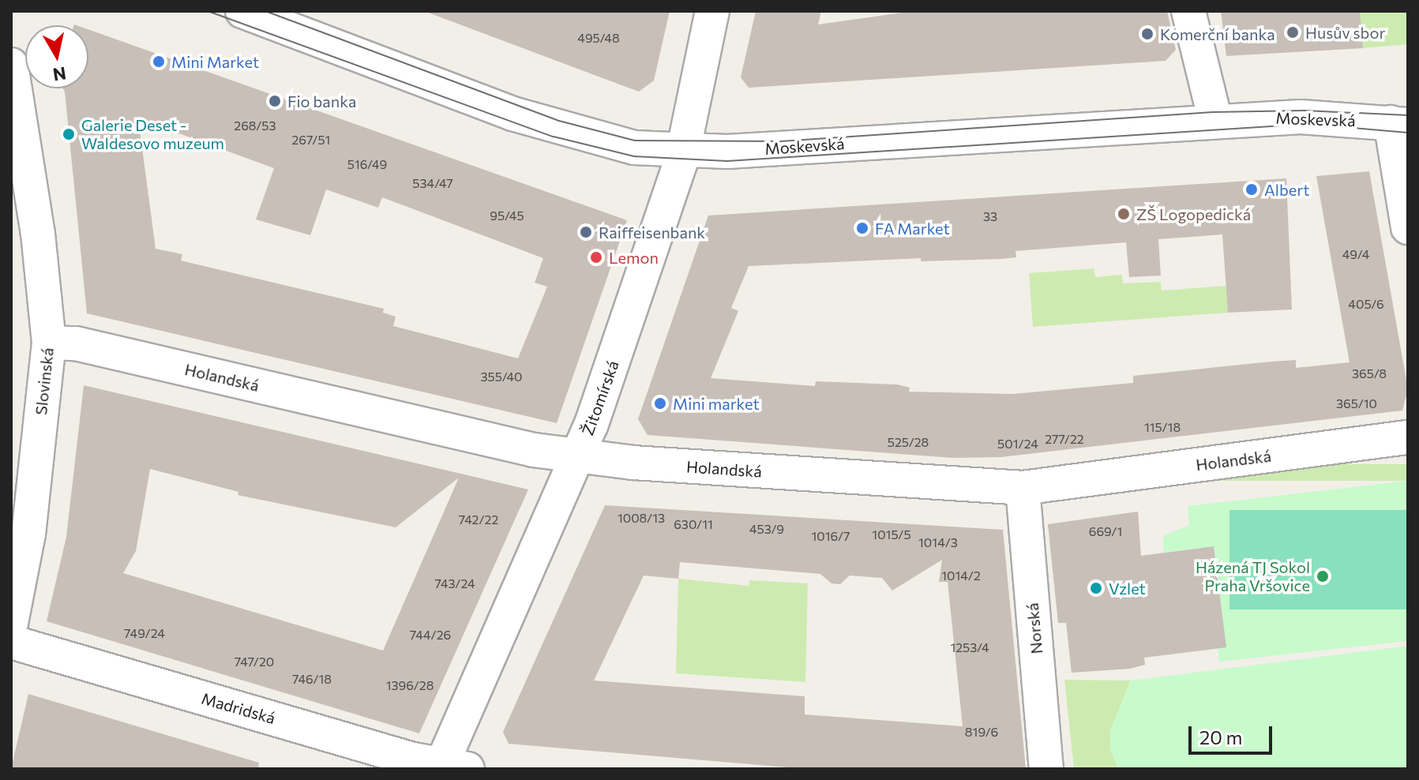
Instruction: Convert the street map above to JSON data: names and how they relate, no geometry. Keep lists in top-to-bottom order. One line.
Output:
{"streets":{"street":["Moskevská","Holandská","Slovinská","Žitomírská","Norská","Madridská"]},"crossings":[["Moskevská","Žitomírská"],["Holandská","Slovinská"],["Holandská","Žitomírská"],["Holandská","Norská"],["Žitomírská","Madridská"]],"places":["Husův sbor","Komerční banka","Mini Market","Fio banka","Galerie Deset - Waldesovo muzeum","Albert","ZŠ Logopedická","FA Market","Raiffeisenbank","Lemon","Mini market","Házená TJ Sokol Praha Vršovice","Vzlet"],"house_numbers":["495/48","268/53","267/51","516/49","534/47","95/45","33","49/4","405/6","365/8","355/40","365/10","115/18","277/22","525/28","501/24","1008/13","742/22","630/11","453/9","669/1","1015/5","1016/7","1014/3","1014/2","743/24","749/24","744/26","1253/4","747/20","746/18","1396/28","819/6"],"scale_bar":"20 m","north":"bottom"}
